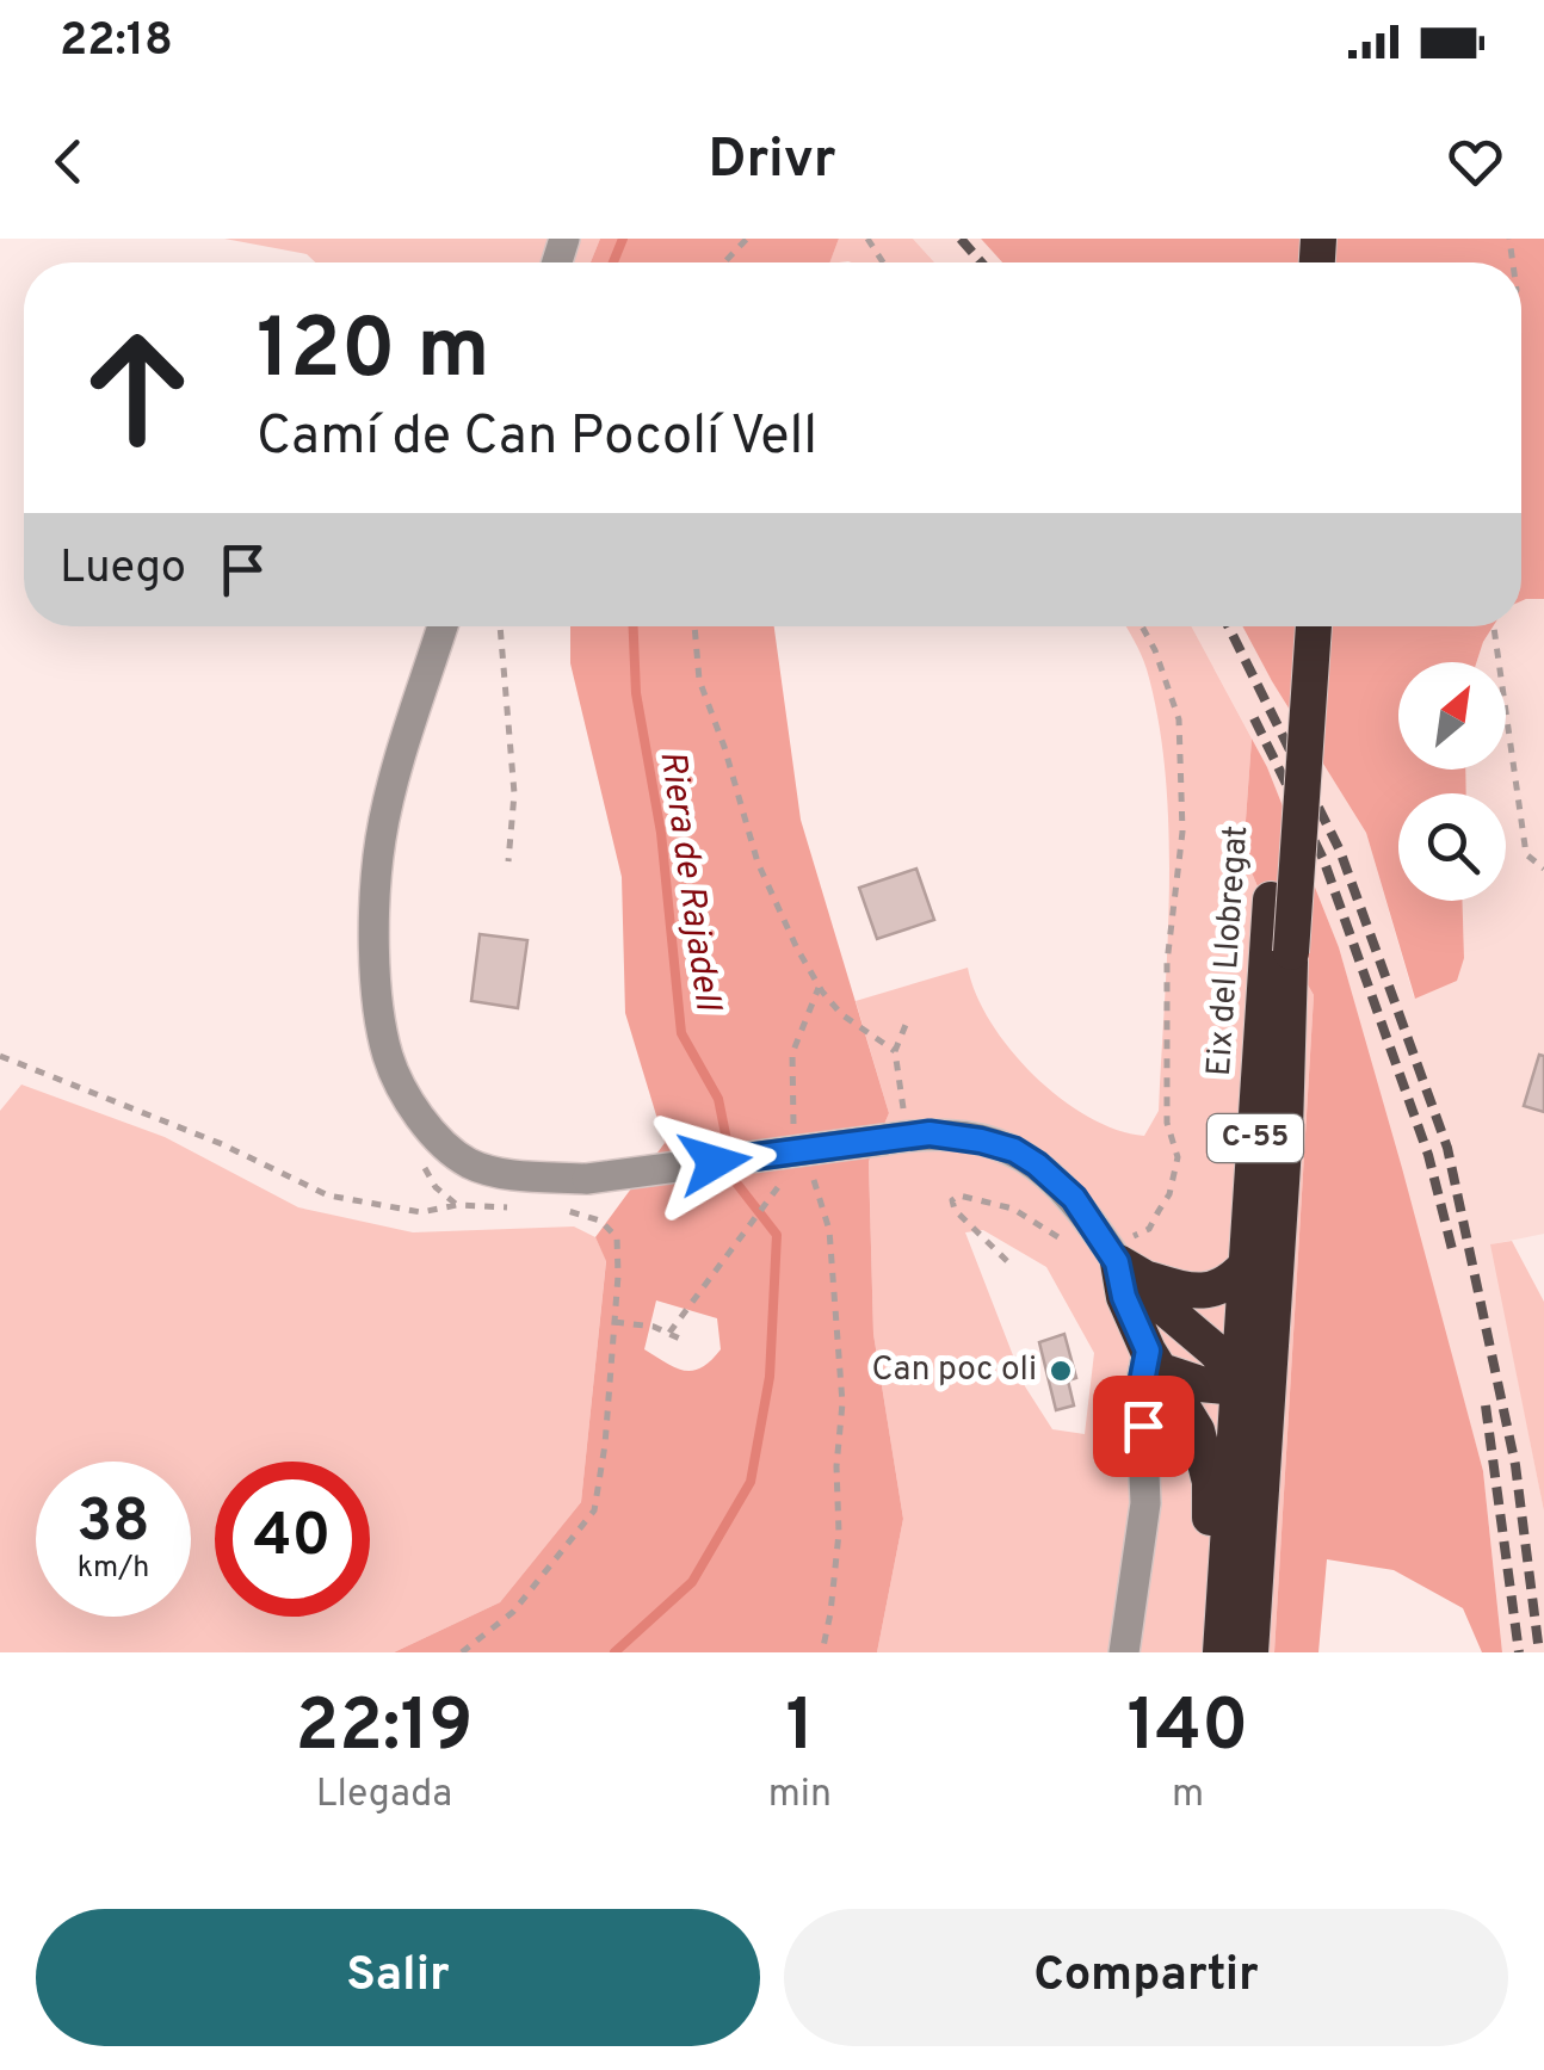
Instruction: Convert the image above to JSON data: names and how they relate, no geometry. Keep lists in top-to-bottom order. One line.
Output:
{"streets":{"highway":["Eix del Llobregat","C-55"]},"water":["Riera de Rajadell"],"places":["Can poc oli"],"north":"top right","page":{"status":"22:18","header":"Drivr","turn":["120 m","Camí de Can Pocolí Vell"],"then":"Luego","speed":"38 km/h","limit":"40","eta":["22:19","Llegada","1","min","140","m"],"buttons":["Salir","Compartir"]}}
